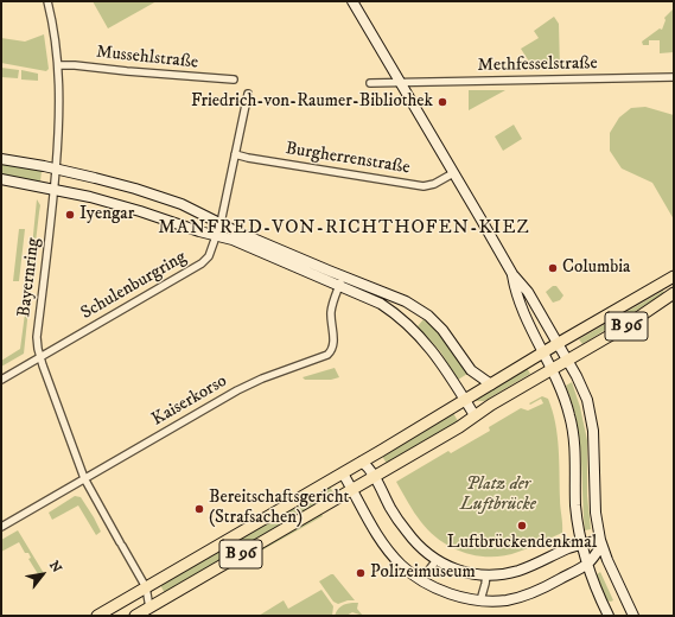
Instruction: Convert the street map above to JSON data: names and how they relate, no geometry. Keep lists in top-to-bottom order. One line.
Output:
{"streets":{"main road":["B 96"],"street":["Mussehlstraße","Methfesselstraße","Burgherrenstraße","Bayernring","Schulenburgring","Kaiserkorso"]},"crossings":[["Mussehlstraße","Bayernring"],["Burgherrenstraße","Schulenburgring"],["Bayernring","Schulenburgring"],["Bayernring","B 96"],["Bayernring","Kaiserkorso"]],"districts":["MANFRED-VON-RICHTHOFEN-KIEZ"],"parks":["Platz der Luftbrücke"],"places":["Friedrich-von-Raumer-Bibliothek","Iyengar","Columbia","Bereitschaftsgericht (Strafsachen)","Luftbrückendenkmal","Polizeimuseum"],"north":"top right"}
